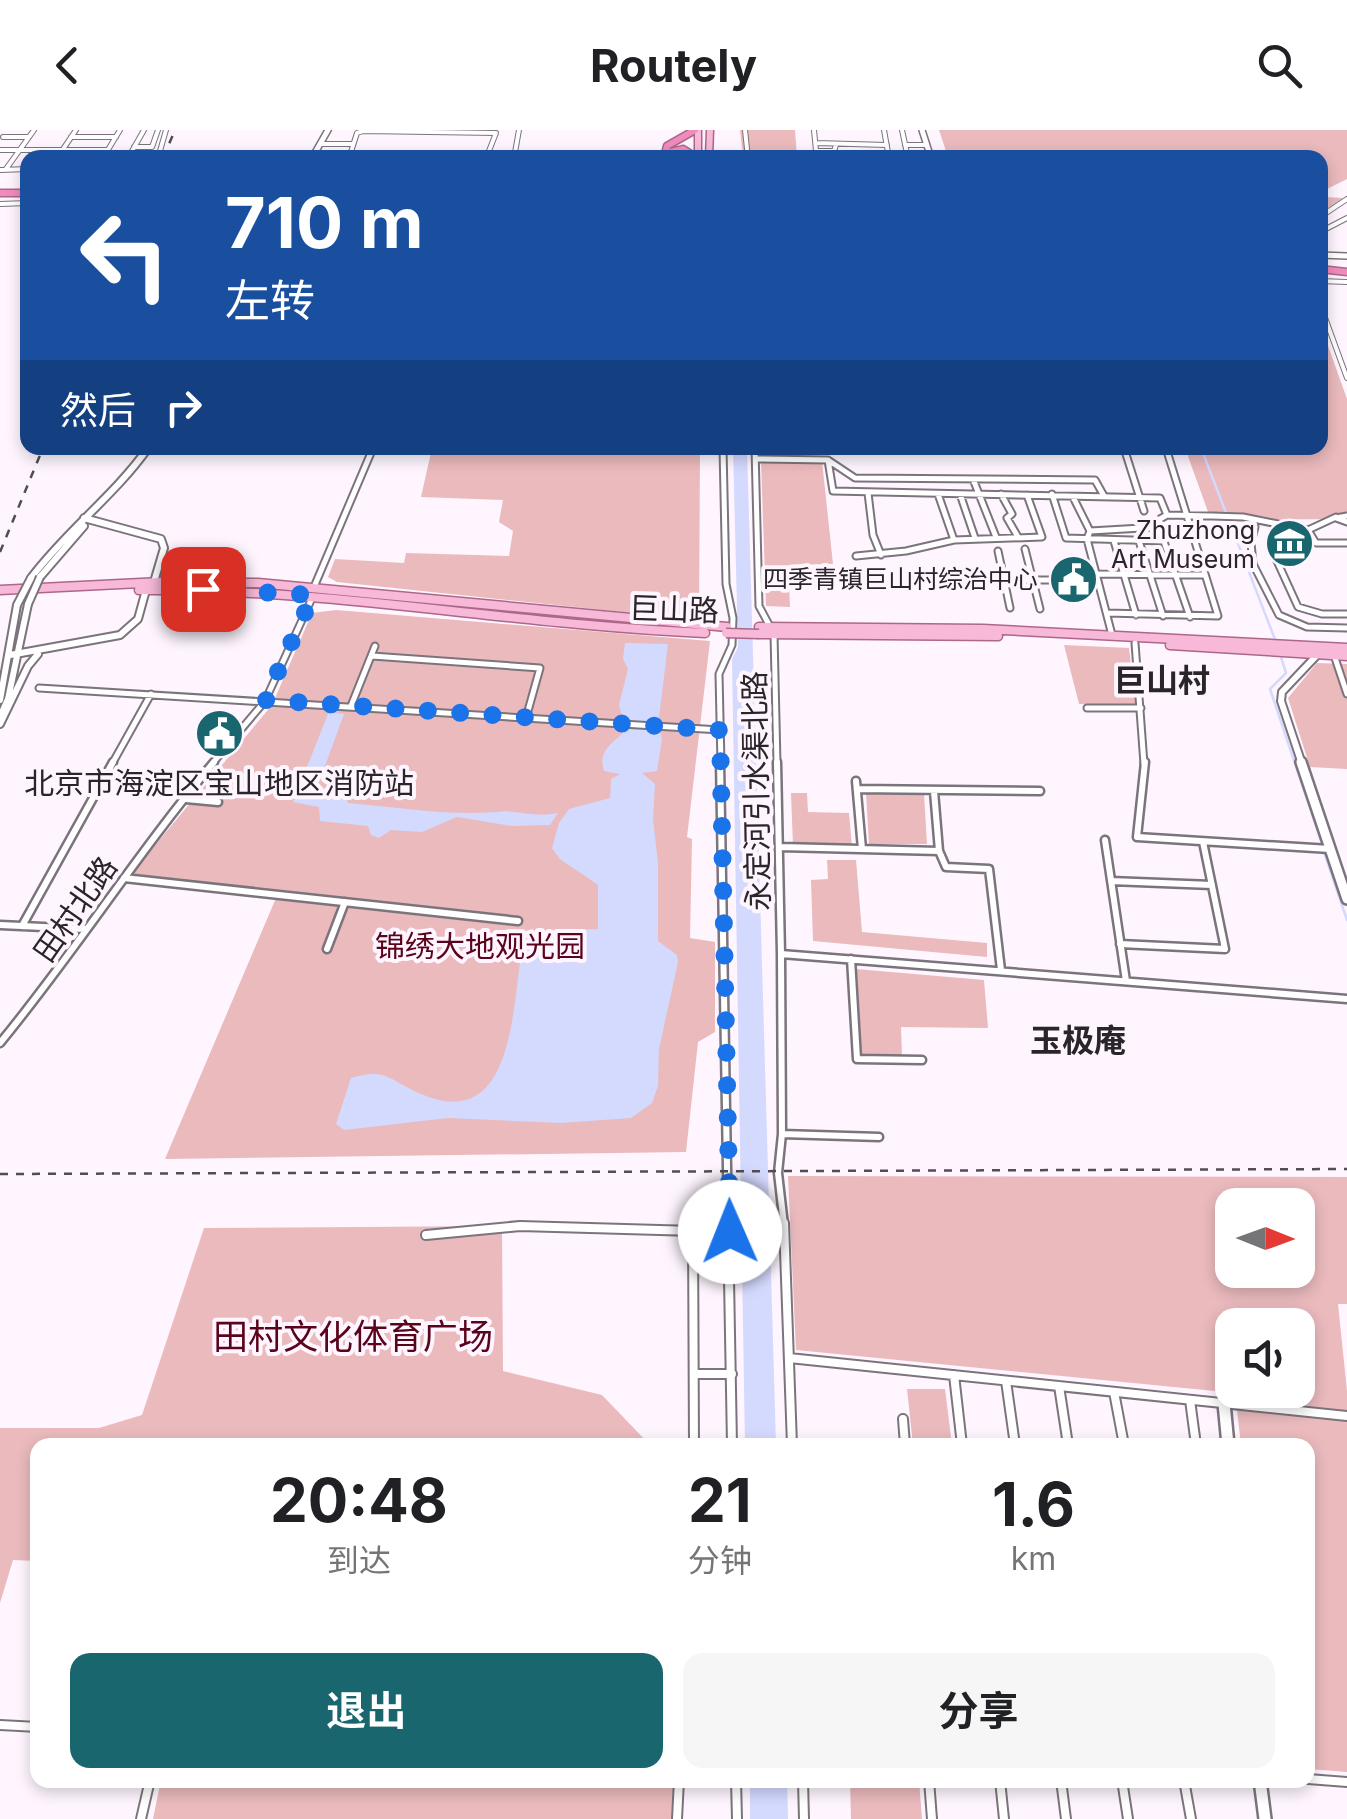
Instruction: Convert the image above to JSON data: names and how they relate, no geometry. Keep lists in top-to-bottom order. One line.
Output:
{"streets":{"main road":["巨山路"],"street":["永定河引水渠北路","田村北路"]},"crossings":[["巨山路","永定河引水渠北路"],["巨山路","田村北路"]],"districts":["巨山村","玉极庵"],"parks":["锦绣大地观光园","田村文化体育广场"],"places":{"museum":["Zhuzhong Art Museum"],"public building":["四季青镇巨山村综治中心","北京市海淀区宝山地区消防站"]},"north":"right","page":{"header":"Routely","turn":["710 m","左转"],"then":"然后","eta":["20:48","到达","21","分钟","1.6","km"],"buttons":["退出","分享"]}}
